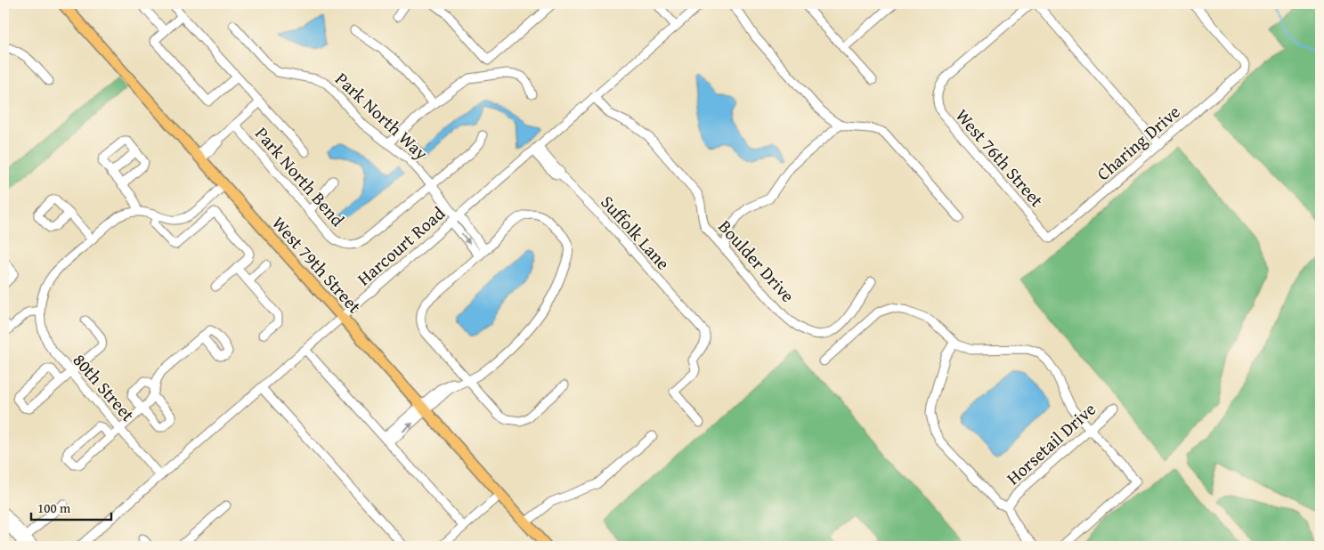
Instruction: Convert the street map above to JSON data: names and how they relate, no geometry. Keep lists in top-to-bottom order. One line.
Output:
{"streets":{"main road":["West 79th Street"],"street":["Park North Way","Charing Drive","West 76th Street","Park North Bend","Suffolk Lane","Harcourt Road","Boulder Drive","80th Street","Horsetail Drive"]},"crossings":[["Park North Way","Park North Bend"],["Park North Way","Harcourt Road"],["Charing Drive","West 76th Street"],["Suffolk Lane","Harcourt Road"],["Harcourt Road","Boulder Drive"],["Harcourt Road","West 79th Street"],["Harcourt Road","80th Street"]],"scale_bar":"100 m"}
